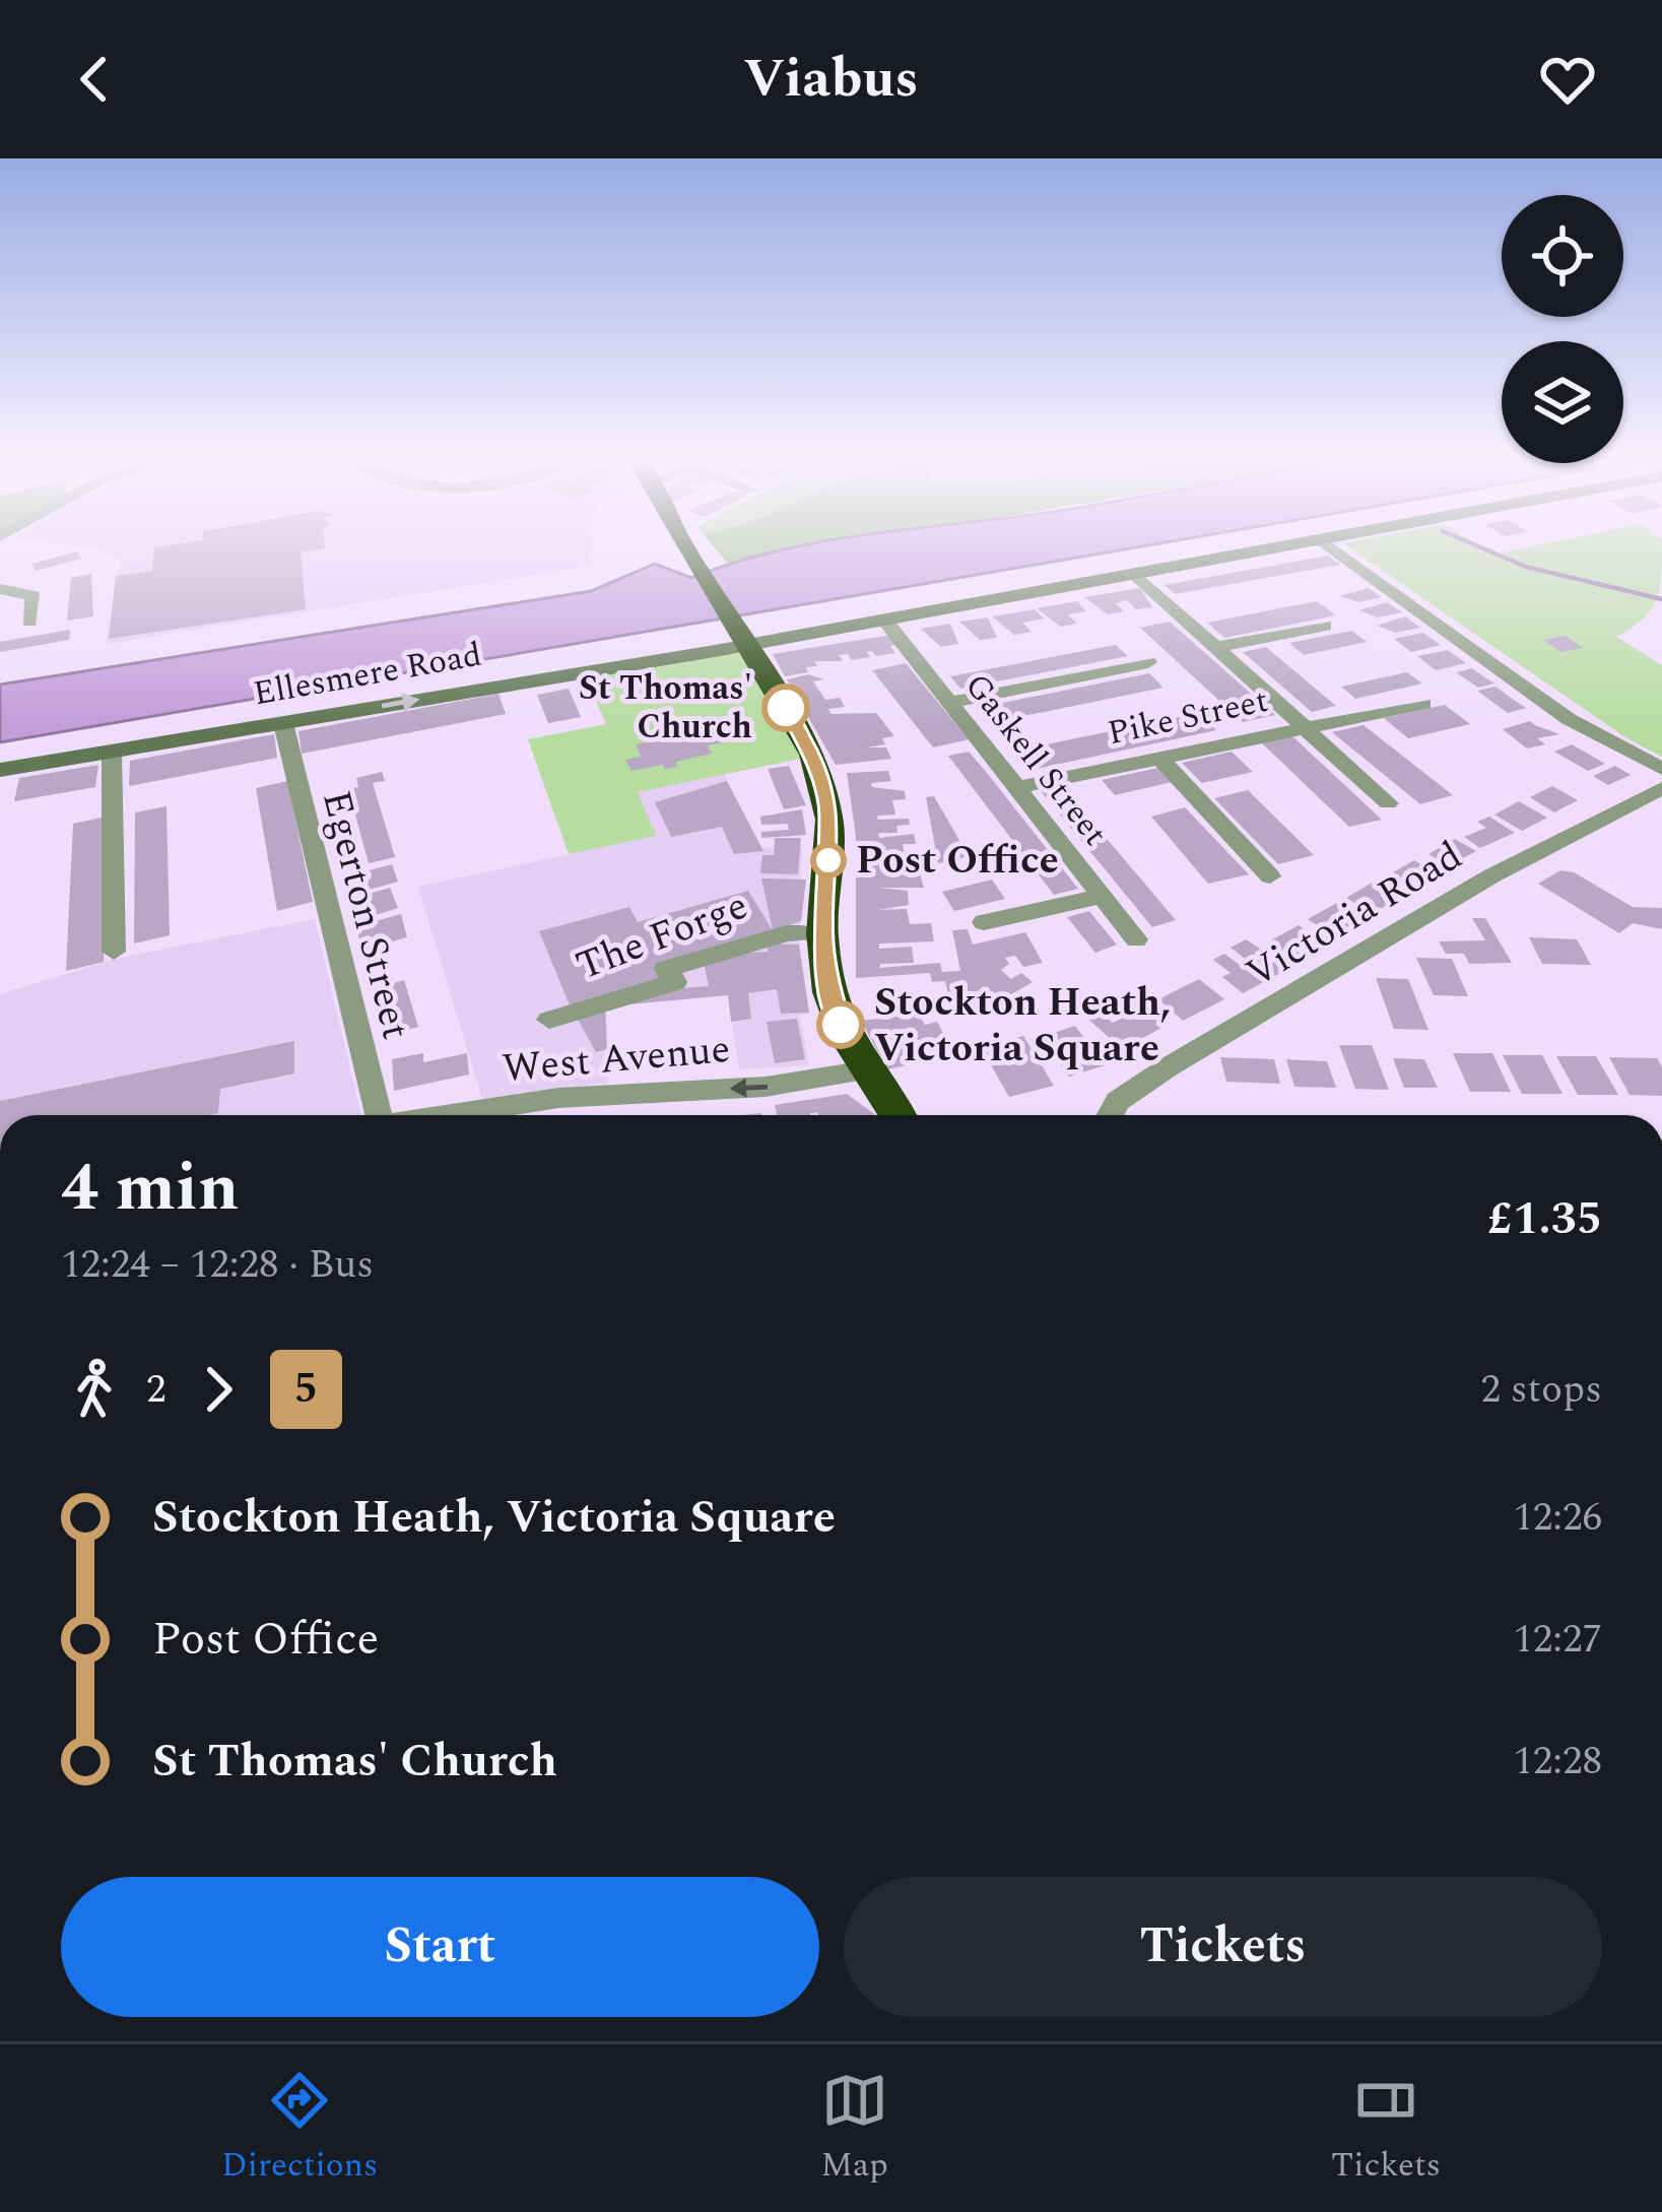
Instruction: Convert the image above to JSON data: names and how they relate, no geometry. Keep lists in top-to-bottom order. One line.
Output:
{"streets":{"main road":["Ellesmere Road"],"street":["Pike Street","Gaskell Street","Egerton Street","Victoria Road","The Forge","West Avenue"]},"crossings":[["Ellesmere Road","Gaskell Street"],["Ellesmere Road","Egerton Street"],["Pike Street","Gaskell Street"]],"one_way":["Ellesmere Road","West Avenue"],"places":["St Thomas' Church","Post Office","Stockton Heath, Victoria Square"],"lines":["bus line 5"],"page":{"header":"Viabus","heading":["4 min","12:24 – 12:28 · Bus","£1.35"],"legs":["2","5","2 stops"],"list":[{"name":"Stockton Heath, Victoria Square","value":"12:26"},{"name":"Post Office","value":"12:27"},{"name":"St Thomas' Church","value":"12:28"}],"buttons":["Start","Tickets"],"tabs":["Directions","Map","Tickets"]}}
